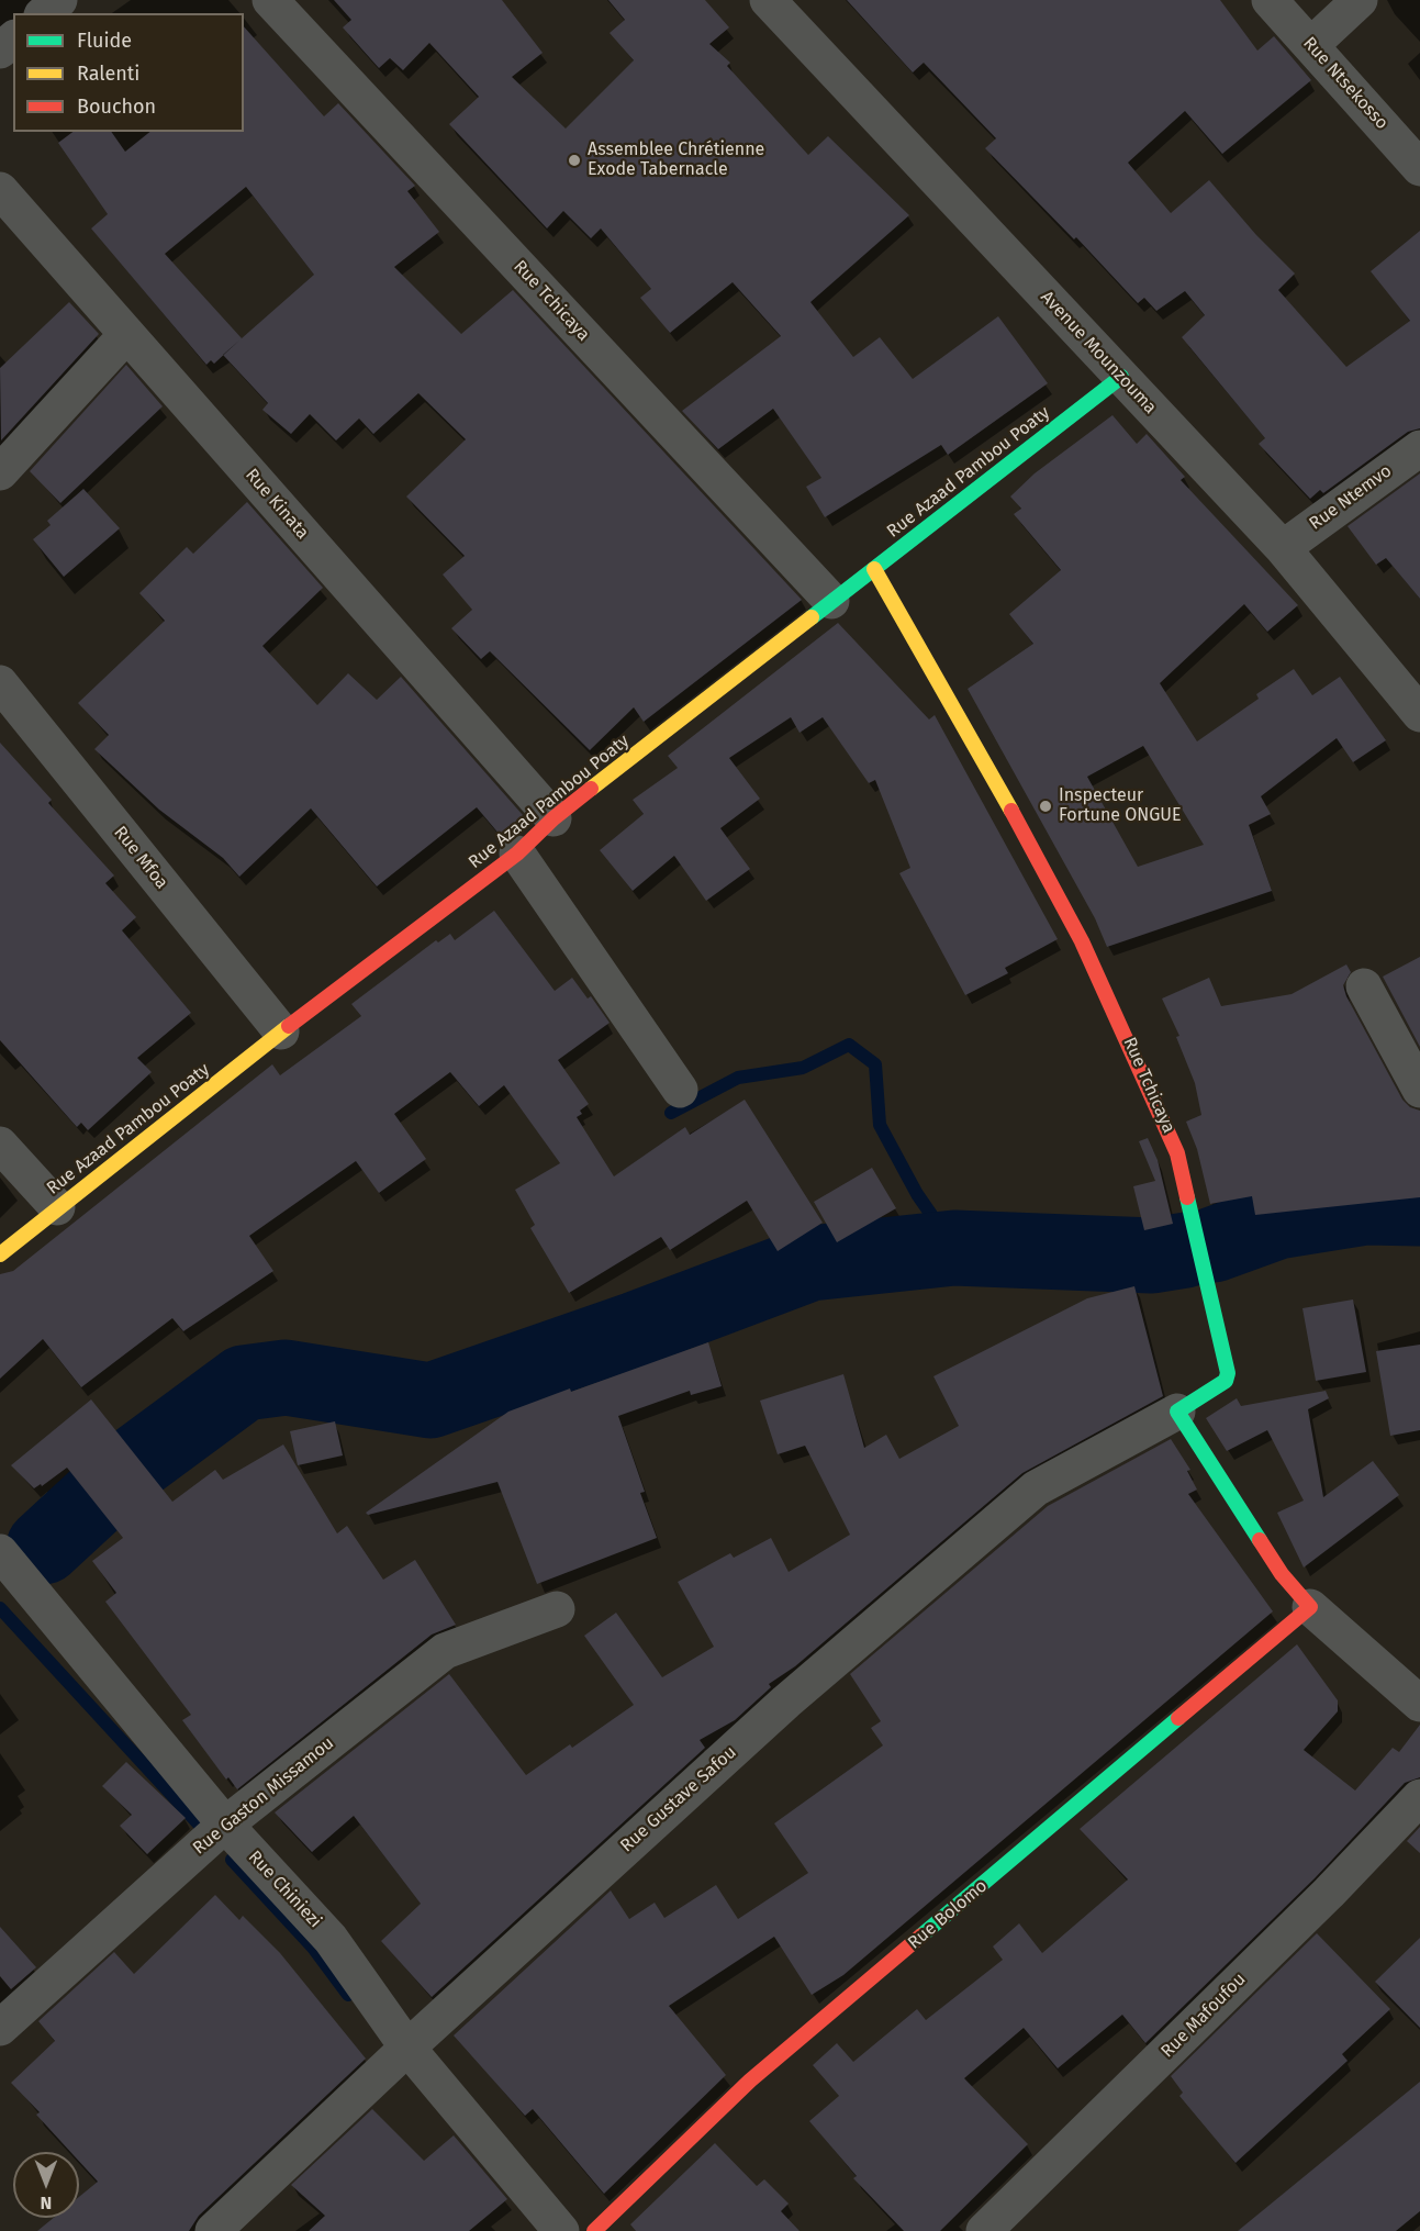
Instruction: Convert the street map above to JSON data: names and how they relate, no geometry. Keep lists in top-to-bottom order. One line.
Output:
{"streets":{"street":["Rue Ntsekosso","Rue Tchicaya","Avenue Mounzouma","Rue Azaad Pambou Poaty","Rue Ntemvo","Rue Kinata","Rue Mfoa","Rue Gaston Missamou","Rue Gustave Safou","Rue Chiniezi","Rue Bolomo","Rue Mafoufou"]},"crossings":[["Rue Tchicaya","Rue Azaad Pambou Poaty"],["Rue Tchicaya","Rue Gustave Safou"],["Avenue Mounzouma","Rue Azaad Pambou Poaty"],["Avenue Mounzouma","Rue Ntemvo"],["Rue Azaad Pambou Poaty","Rue Kinata"],["Rue Azaad Pambou Poaty","Rue Mfoa"],["Rue Gaston Missamou","Rue Chiniezi"],["Rue Gustave Safou","Rue Chiniezi"]],"places":["Assemblee Chrétienne Exode Tabernacle","Inspecteur Fortune ONGUE"],"legend":["Fluide","Ralenti","Bouchon"],"north":"bottom"}
